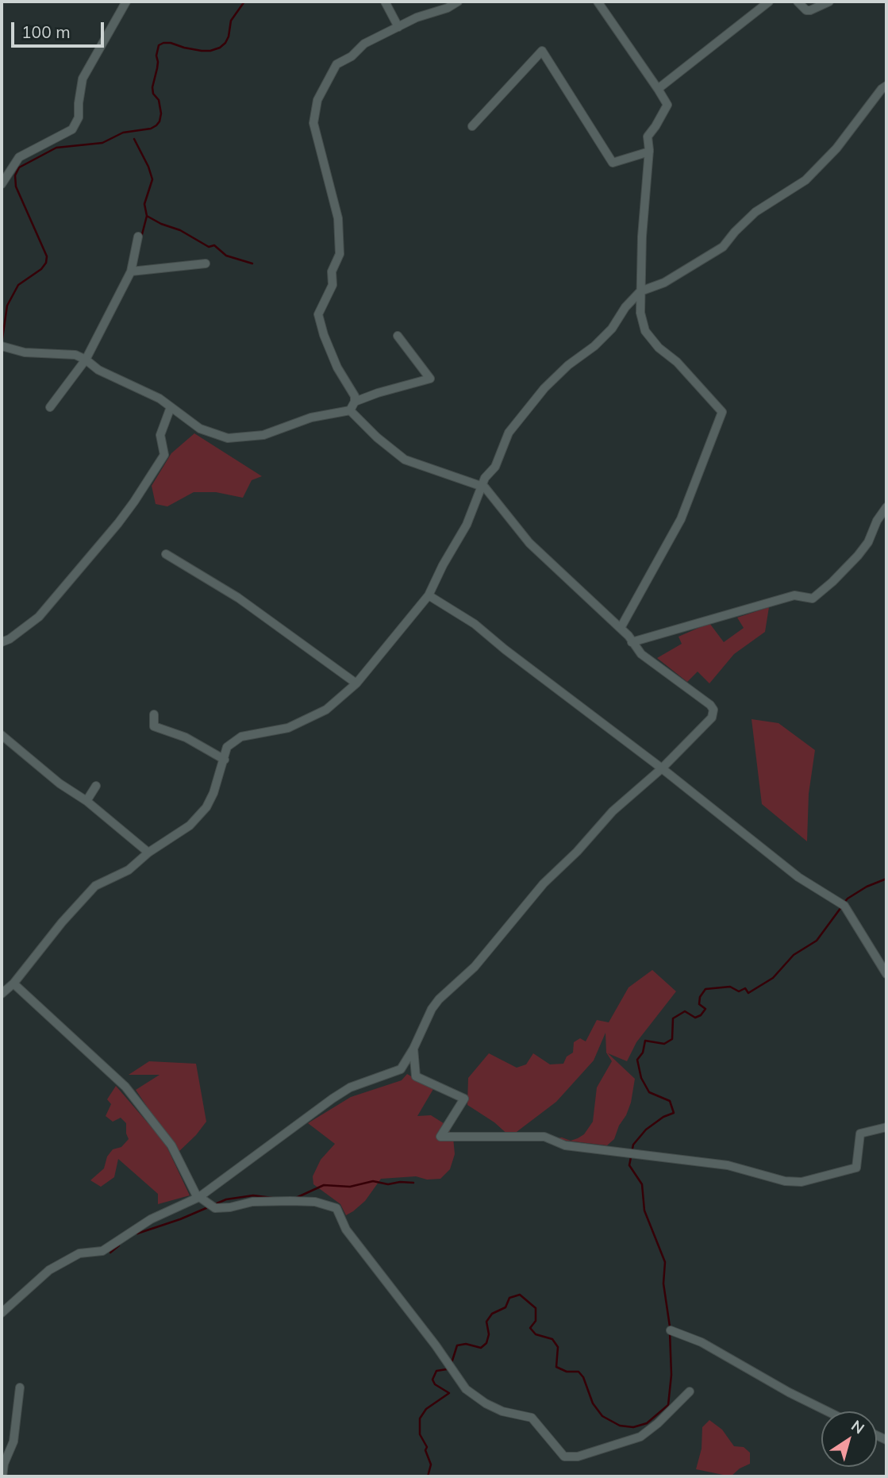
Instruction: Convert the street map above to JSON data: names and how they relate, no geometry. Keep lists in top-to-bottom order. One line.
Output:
{"scale_bar":"100 m","north":"top right"}
